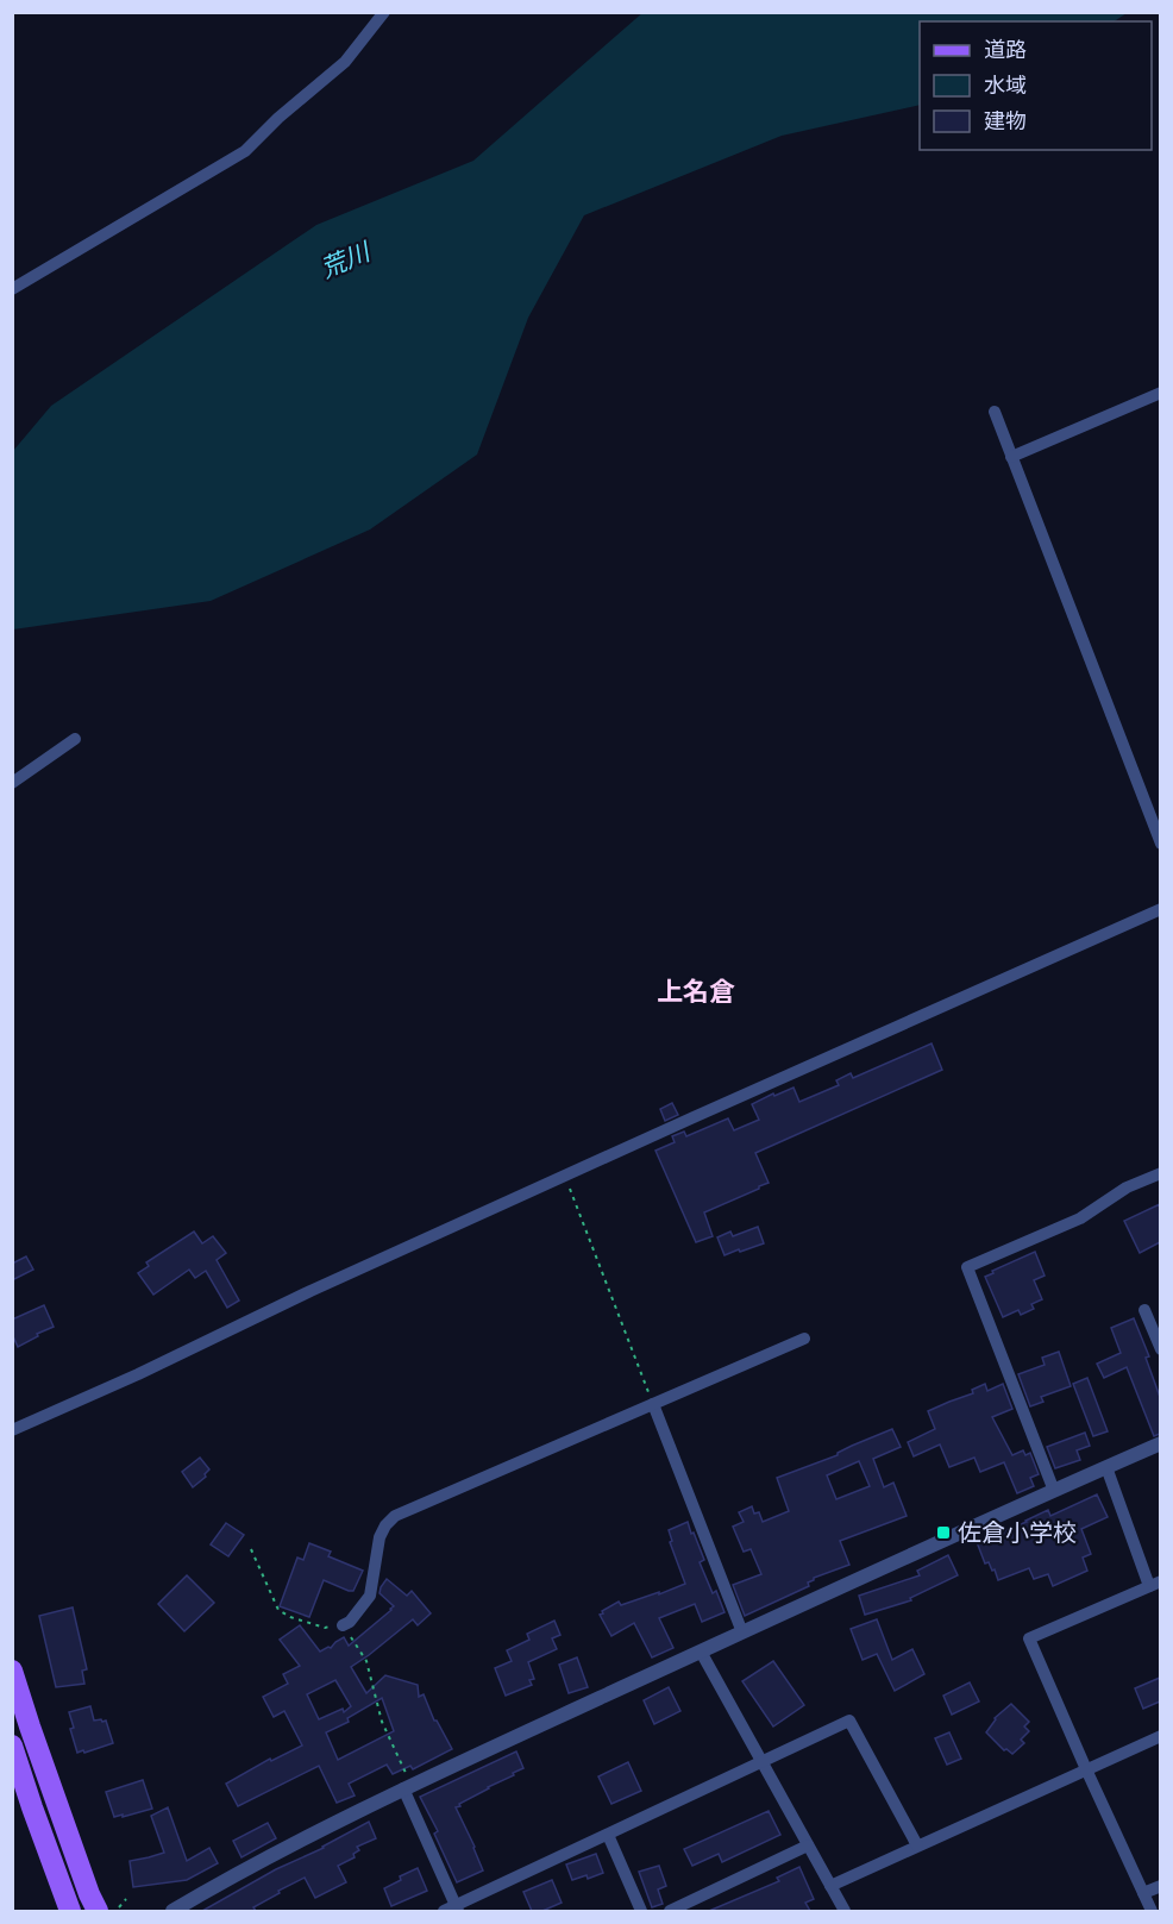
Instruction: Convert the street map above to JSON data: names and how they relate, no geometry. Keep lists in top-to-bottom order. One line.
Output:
{"districts":["上名倉"],"water":["荒川"],"places":{"transit":["佐倉小学校"]},"legend":["道路","水域","建物"]}
